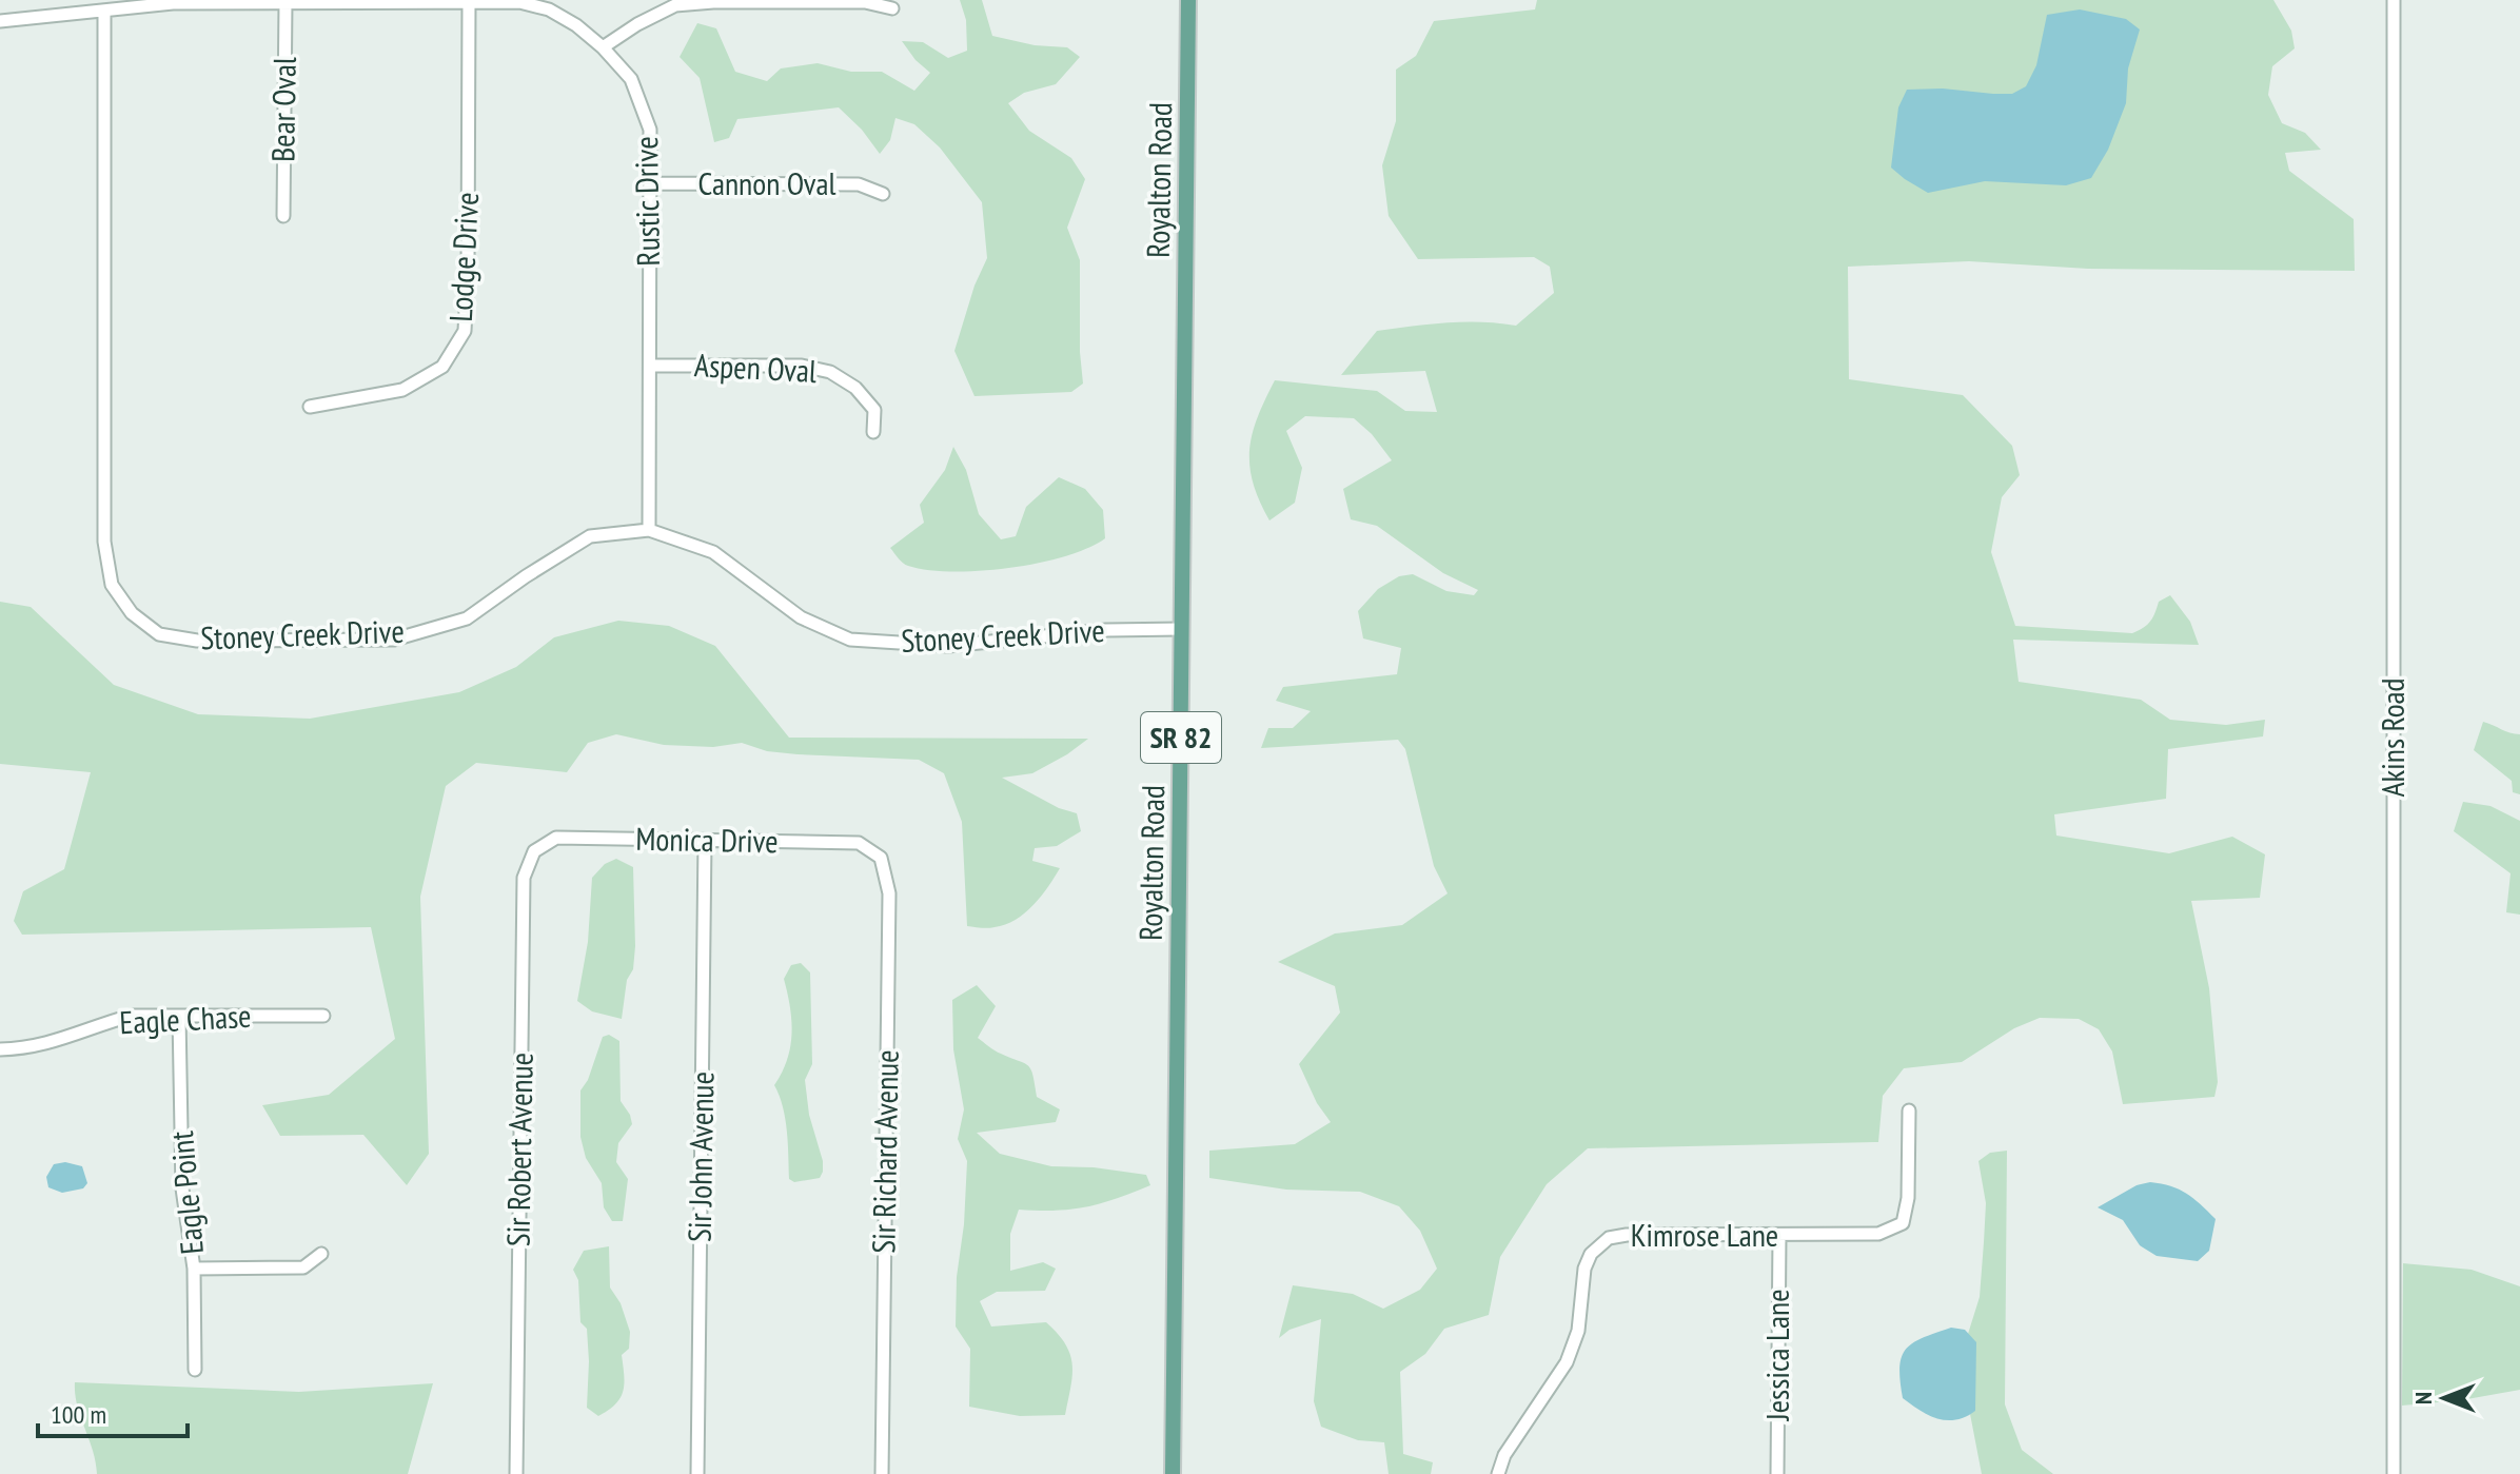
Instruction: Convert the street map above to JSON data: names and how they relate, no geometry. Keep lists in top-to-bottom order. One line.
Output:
{"streets":{"main road":["Royalton Road","SR 82"],"street":["Bear Oval","Cannon Oval","Rustic Drive","Lodge Drive","Aspen Oval","Stoney Creek Drive","Akins Road","Monica Drive","Eagle Chase","Sir Robert Avenue","Sir Richard Avenue","Sir John Avenue","Eagle Point","Kimrose Lane","Jessica Lane"]},"crossings":[["Bear Oval","Rustic Drive"],["Royalton Road","Stoney Creek Drive"],["Cannon Oval","Rustic Drive"],["Rustic Drive","Lodge Drive"],["Rustic Drive","Aspen Oval"],["Rustic Drive","Stoney Creek Drive"],["Monica Drive","Sir Robert Avenue"],["Monica Drive","Sir Richard Avenue"],["Monica Drive","Sir John Avenue"],["Eagle Chase","Eagle Point"],["Kimrose Lane","Jessica Lane"]],"scale_bar":"100 m","north":"left"}
